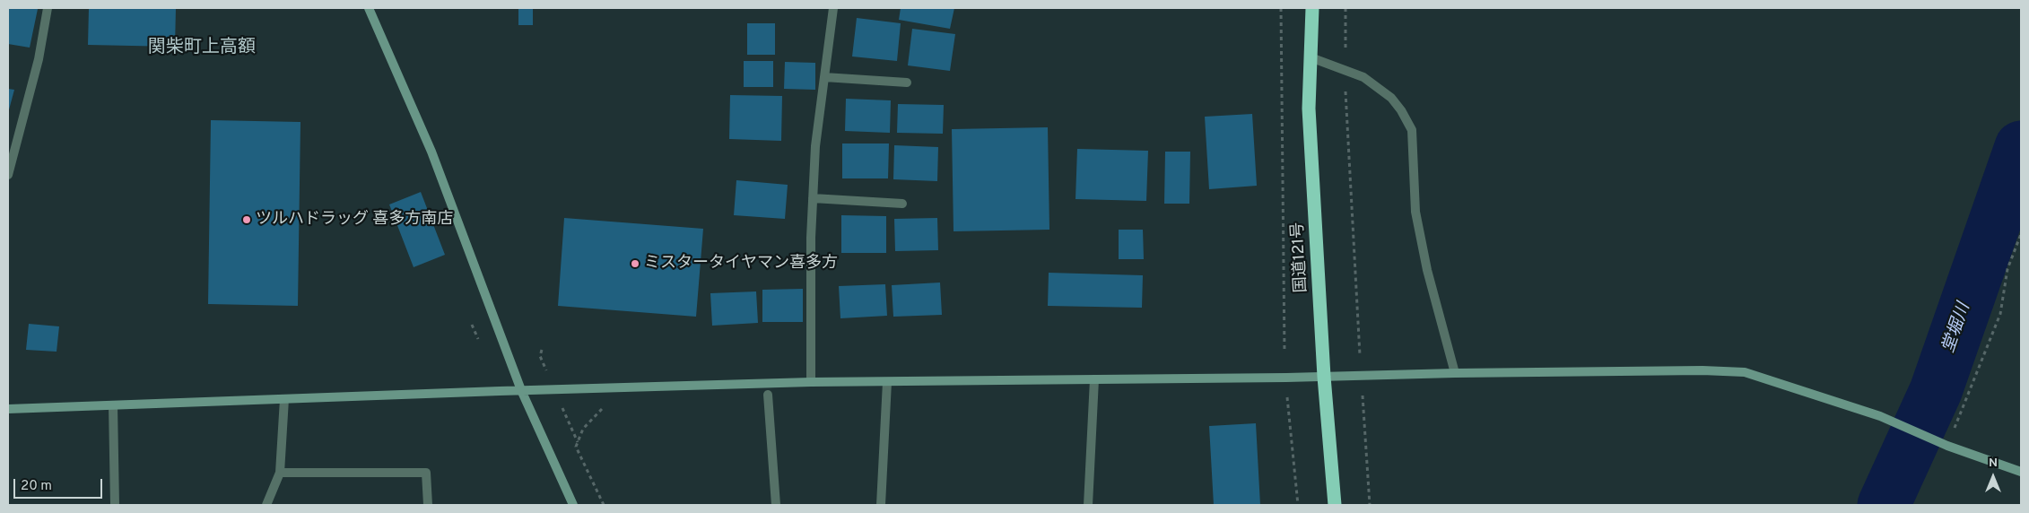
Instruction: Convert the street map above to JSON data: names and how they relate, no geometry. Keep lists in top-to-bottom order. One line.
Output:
{"streets":{"highway":["国道121号"]},"districts":["関柴町上高額"],"water":["堂堀川"],"places":["ツルハドラッグ 喜多方南店","ミスタータイヤマン喜多方"],"scale_bar":"20 m","north":"top"}
